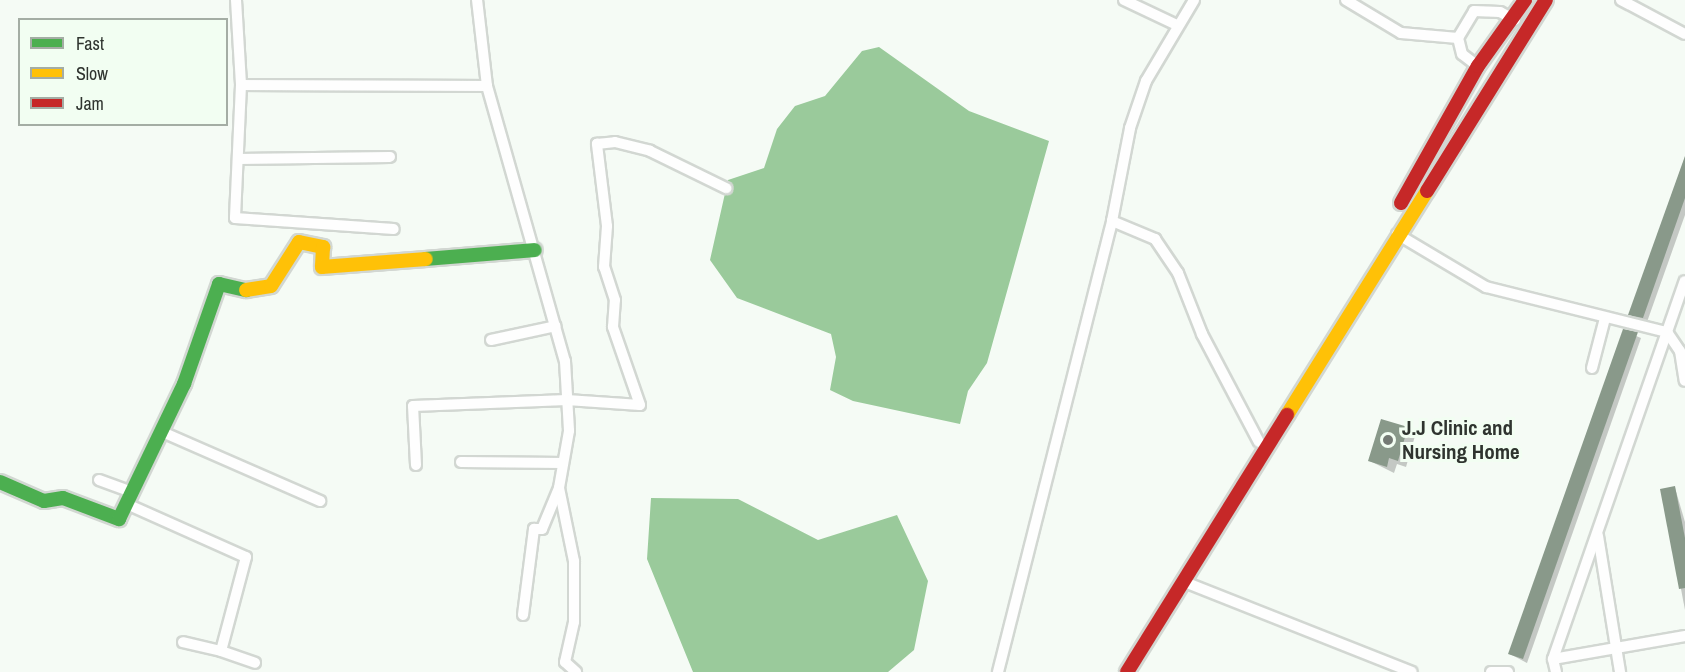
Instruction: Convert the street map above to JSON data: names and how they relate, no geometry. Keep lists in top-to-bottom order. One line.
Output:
{"places":["J.J Clinic and Nursing Home"],"legend":["Fast","Slow","Jam"]}
